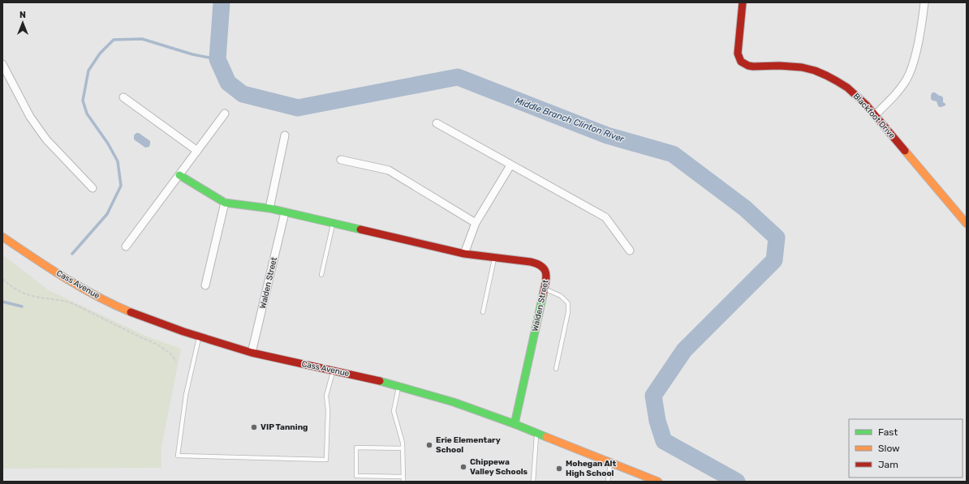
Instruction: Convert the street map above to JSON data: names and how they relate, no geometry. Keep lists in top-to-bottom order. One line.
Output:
{"streets":{"street":["Blackfoot Drive","Walden Street","Cass Avenue"]},"crossings":[["Walden Street","Cass Avenue"]],"water":["Middle Branch Clinton River"],"places":["VIP Tanning","Erie Elementary School","Chippewa Valley Schools","Mohegan Alt High School"],"legend":["Fast","Slow","Jam"],"north":"top"}
